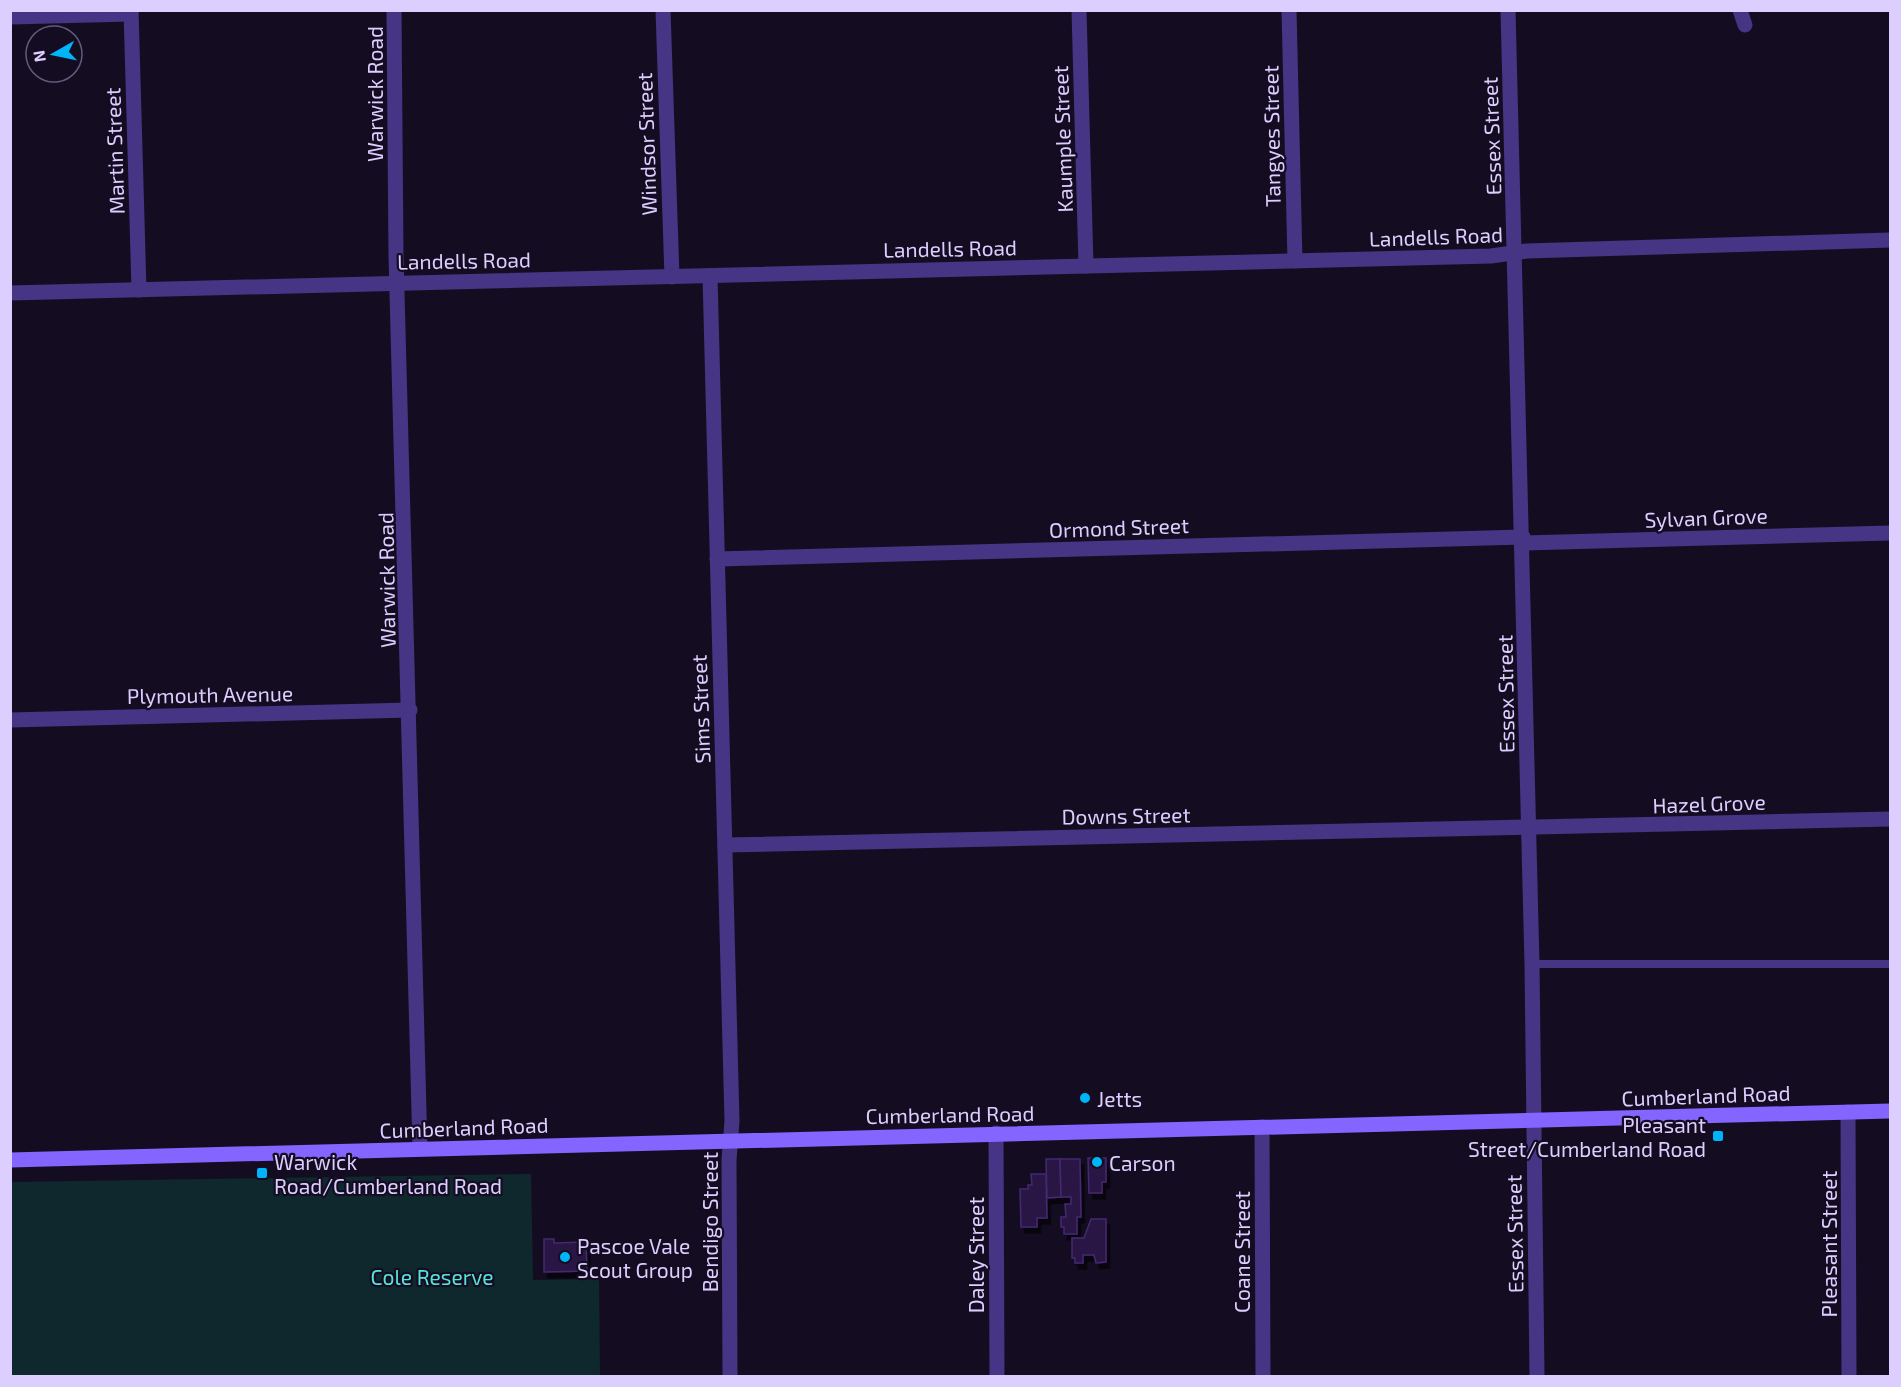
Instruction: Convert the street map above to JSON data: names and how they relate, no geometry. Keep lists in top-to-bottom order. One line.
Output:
{"streets":{"main road":["Cumberland Road"],"street":["Warwick Road","Tangyes Street","Essex Street","Kaumple Street","Windsor Street","Martin Street","Landells Road","Sylvan Grove","Ormond Street","Plymouth Avenue","Sims Street","Hazel Grove","Downs Street","Bendigo Street","Pleasant Street","Coane Street","Daley Street"]},"crossings":[["Warwick Road","Landells Road"],["Warwick Road","Plymouth Avenue"],["Warwick Road","Cumberland Road"],["Tangyes Street","Landells Road"],["Essex Street","Landells Road"],["Essex Street","Sylvan Grove"],["Essex Street","Ormond Street"],["Essex Street","Hazel Grove"],["Essex Street","Downs Street"],["Essex Street","Cumberland Road"],["Kaumple Street","Landells Road"],["Windsor Street","Landells Road"],["Martin Street","Landells Road"],["Landells Road","Sims Street"],["Sylvan Grove","Ormond Street"],["Ormond Street","Sims Street"],["Sims Street","Downs Street"],["Sims Street","Cumberland Road"],["Sims Street","Bendigo Street"],["Hazel Grove","Downs Street"],["Cumberland Road","Bendigo Street"],["Cumberland Road","Pleasant Street"],["Cumberland Road","Coane Street"],["Cumberland Road","Daley Street"]],"parks":["Cole Reserve"],"places":{"other":["Jetts","Carson","Pascoe Vale Scout Group"],"transit":["Pleasant Street/Cumberland Road","Warwick Road/Cumberland Road"]},"north":"left"}
